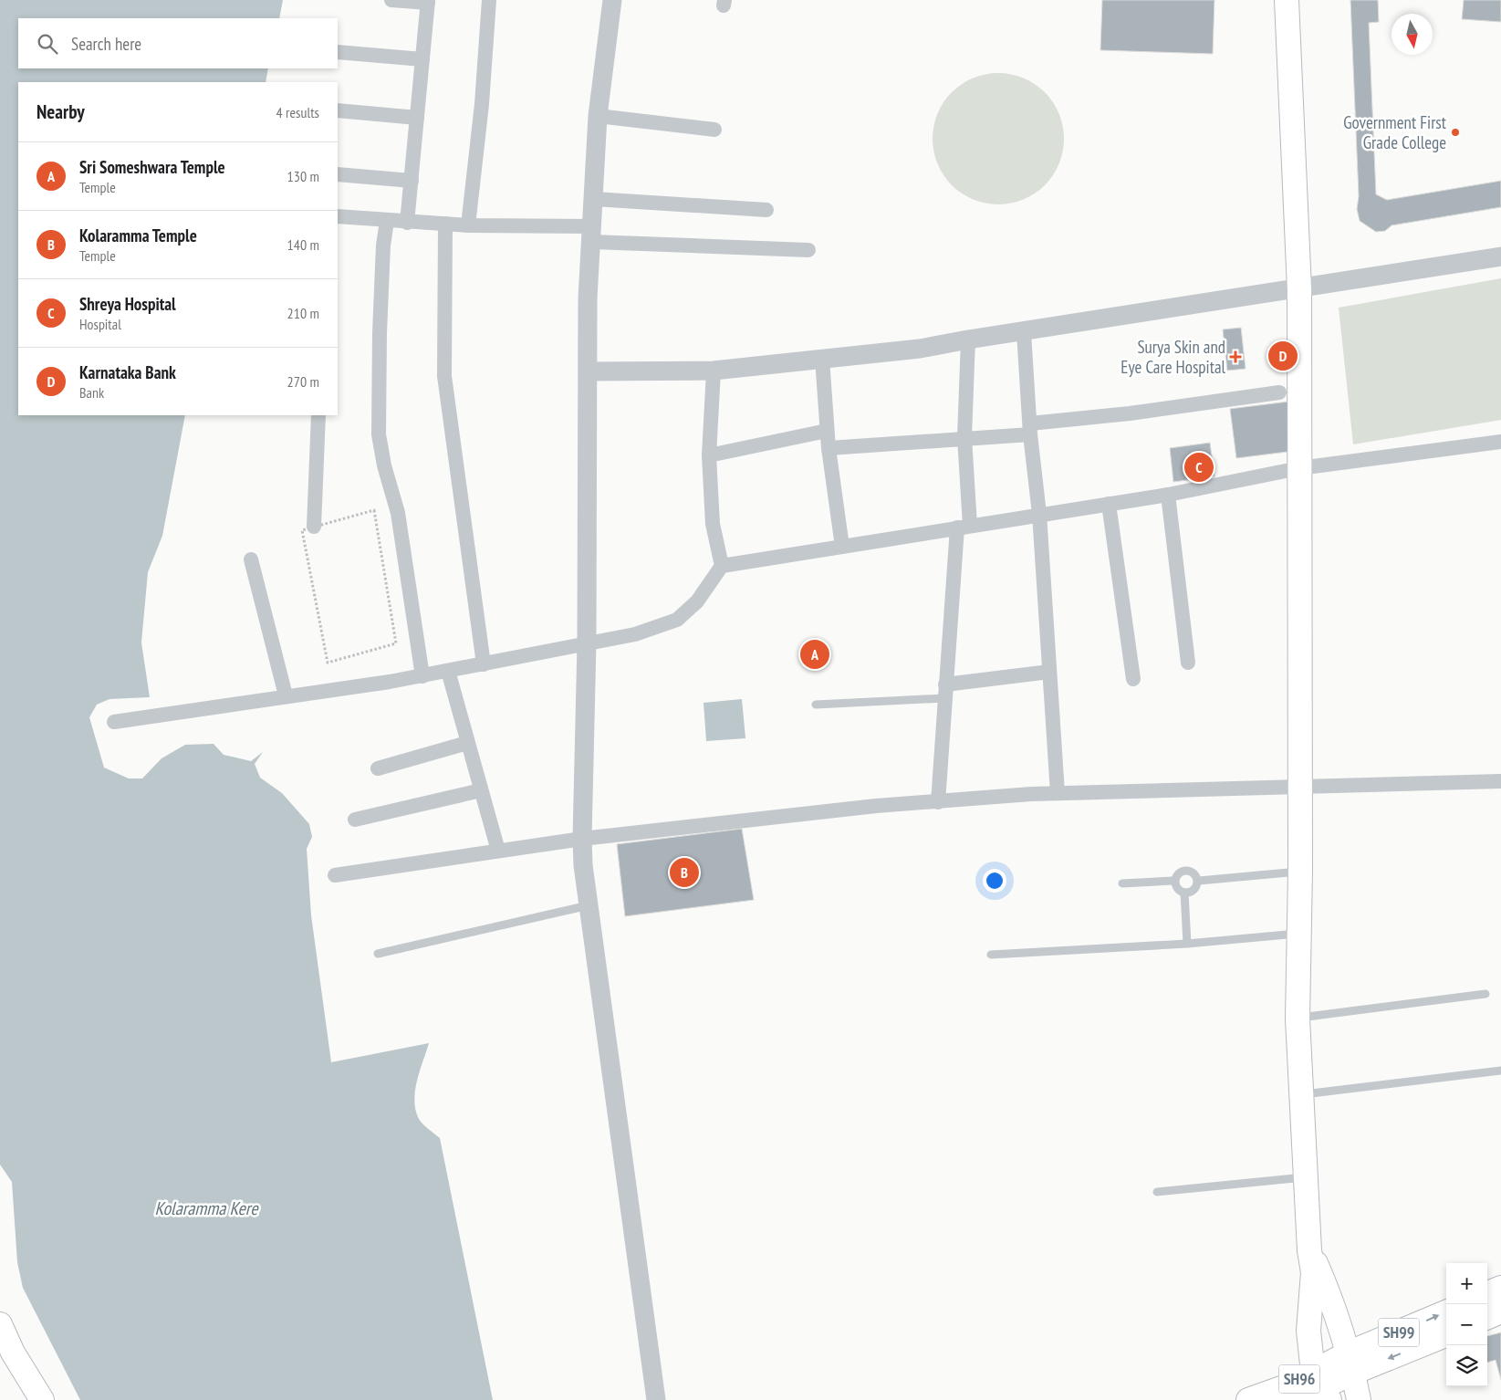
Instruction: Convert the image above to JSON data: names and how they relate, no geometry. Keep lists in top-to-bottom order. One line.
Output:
{"streets":{"main road":["SH99","SH96"]},"crossings":[["SH99","SH96"]],"water":["Kolaramma Kere"],"places":{"other":["Government First Grade College"],"health":["Surya Skin and Eye Care Hospital"]},"north":"bottom","page":{"search":"Search here","heading":["Nearby","4 results"],"list":[{"mark":"A","name":"Sri Someshwara Temple","note":"Temple","value":"130 m"},{"mark":"B","name":"Kolaramma Temple","note":"Temple","value":"140 m"},{"mark":"C","name":"Shreya Hospital","note":"Hospital","value":"210 m"},{"mark":"D","name":"Karnataka Bank","note":"Bank","value":"270 m"}],"pins":["D","C","A","B"],"map_buttons":["+","−"]}}
